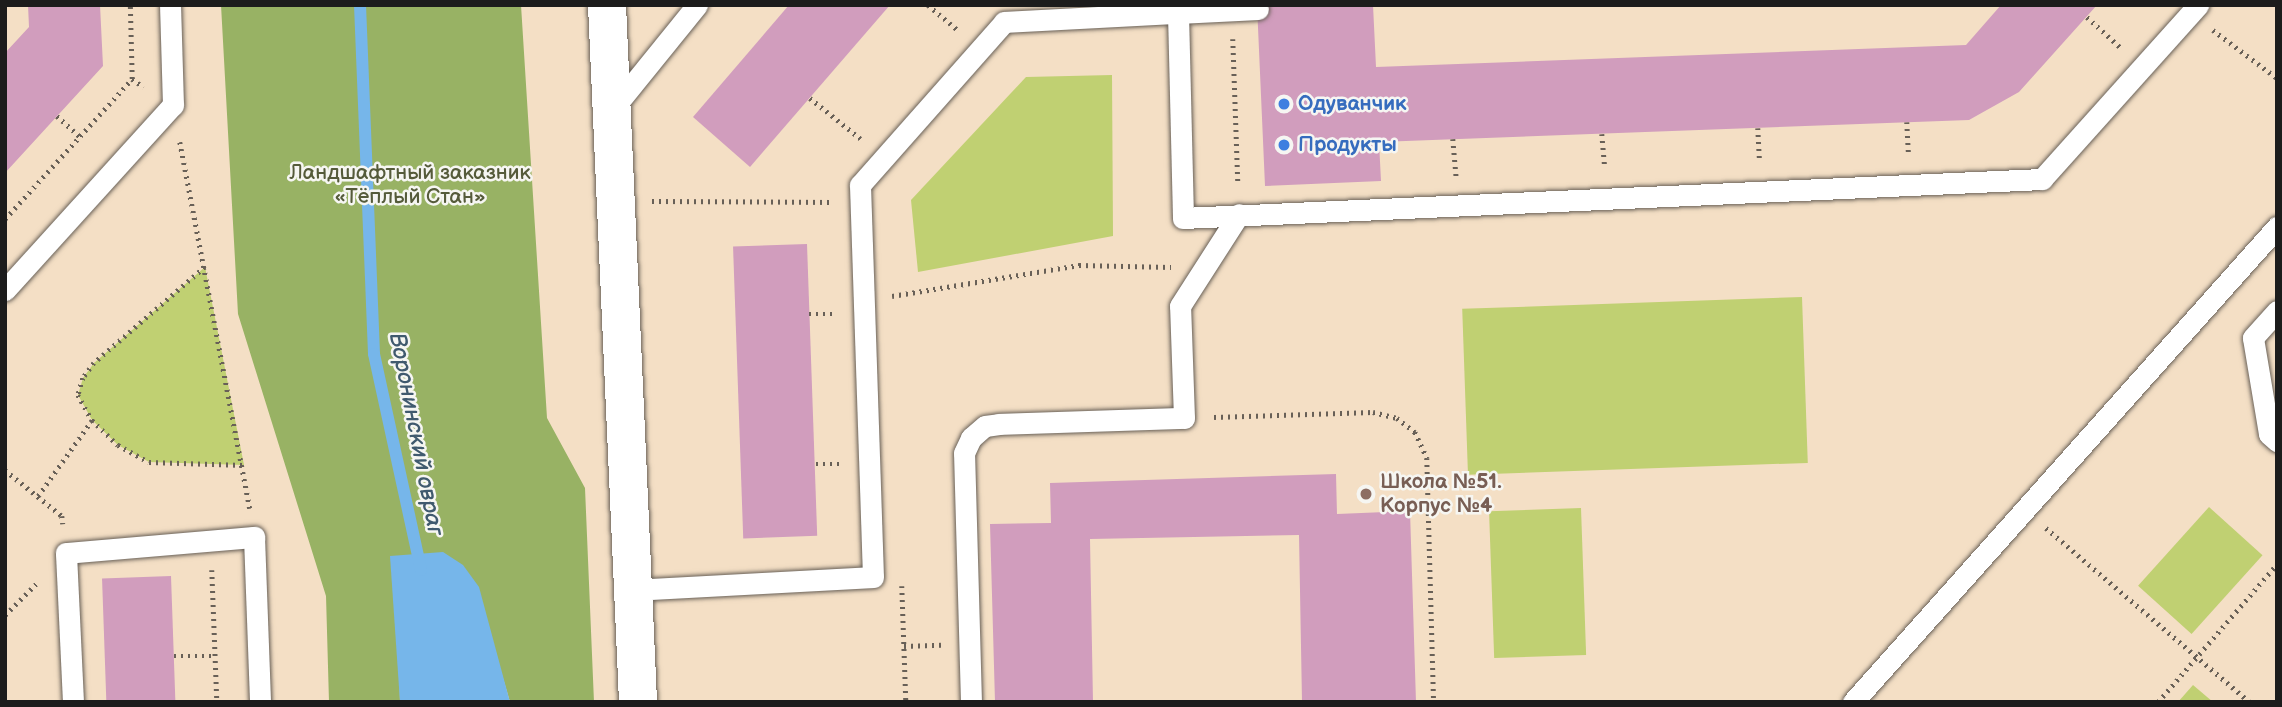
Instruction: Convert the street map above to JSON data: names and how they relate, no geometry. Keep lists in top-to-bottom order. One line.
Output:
{"water":["Воронинский овраг"],"parks":["Ландшафтный заказник «Тёплый Стан»"],"places":["Одуванчик","Продукты","Школа №51. Корпус №4"]}
